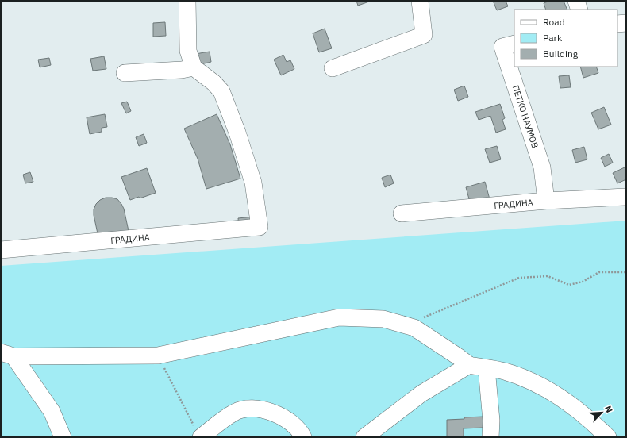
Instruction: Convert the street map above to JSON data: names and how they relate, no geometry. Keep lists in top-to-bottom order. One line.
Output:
{"streets":{"street":["ПЕТКО НАУМОВ","ГРАДИНА"]},"crossings":[["ПЕТКО НАУМОВ","ГРАДИНА"]],"legend":["Road","Park","Building"],"north":"top right"}
